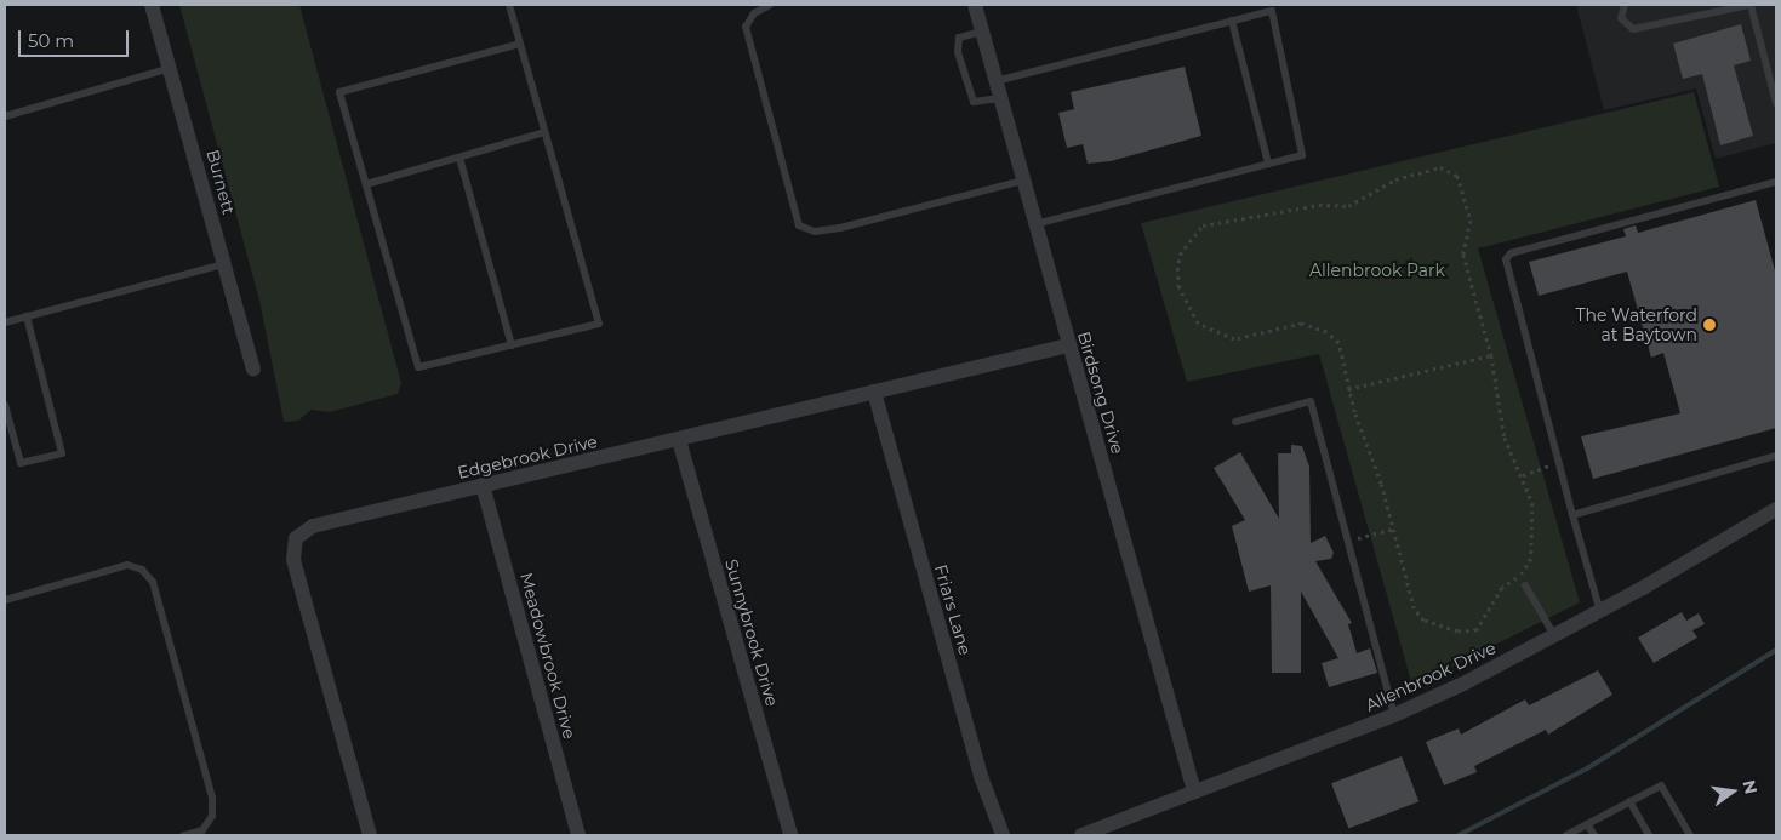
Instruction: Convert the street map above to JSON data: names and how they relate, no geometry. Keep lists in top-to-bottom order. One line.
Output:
{"streets":{"street":["Burnett","Birdsong Drive","Edgebrook Drive","Friars Lane","Sunnybrook Drive","Meadowbrook Drive","Allenbrook Drive"]},"crossings":[["Birdsong Drive","Edgebrook Drive"],["Birdsong Drive","Allenbrook Drive"],["Edgebrook Drive","Friars Lane"],["Edgebrook Drive","Sunnybrook Drive"],["Edgebrook Drive","Meadowbrook Drive"]],"parks":["Allenbrook Park"],"places":["The Waterford at Baytown"],"scale_bar":"50 m","north":"right"}
